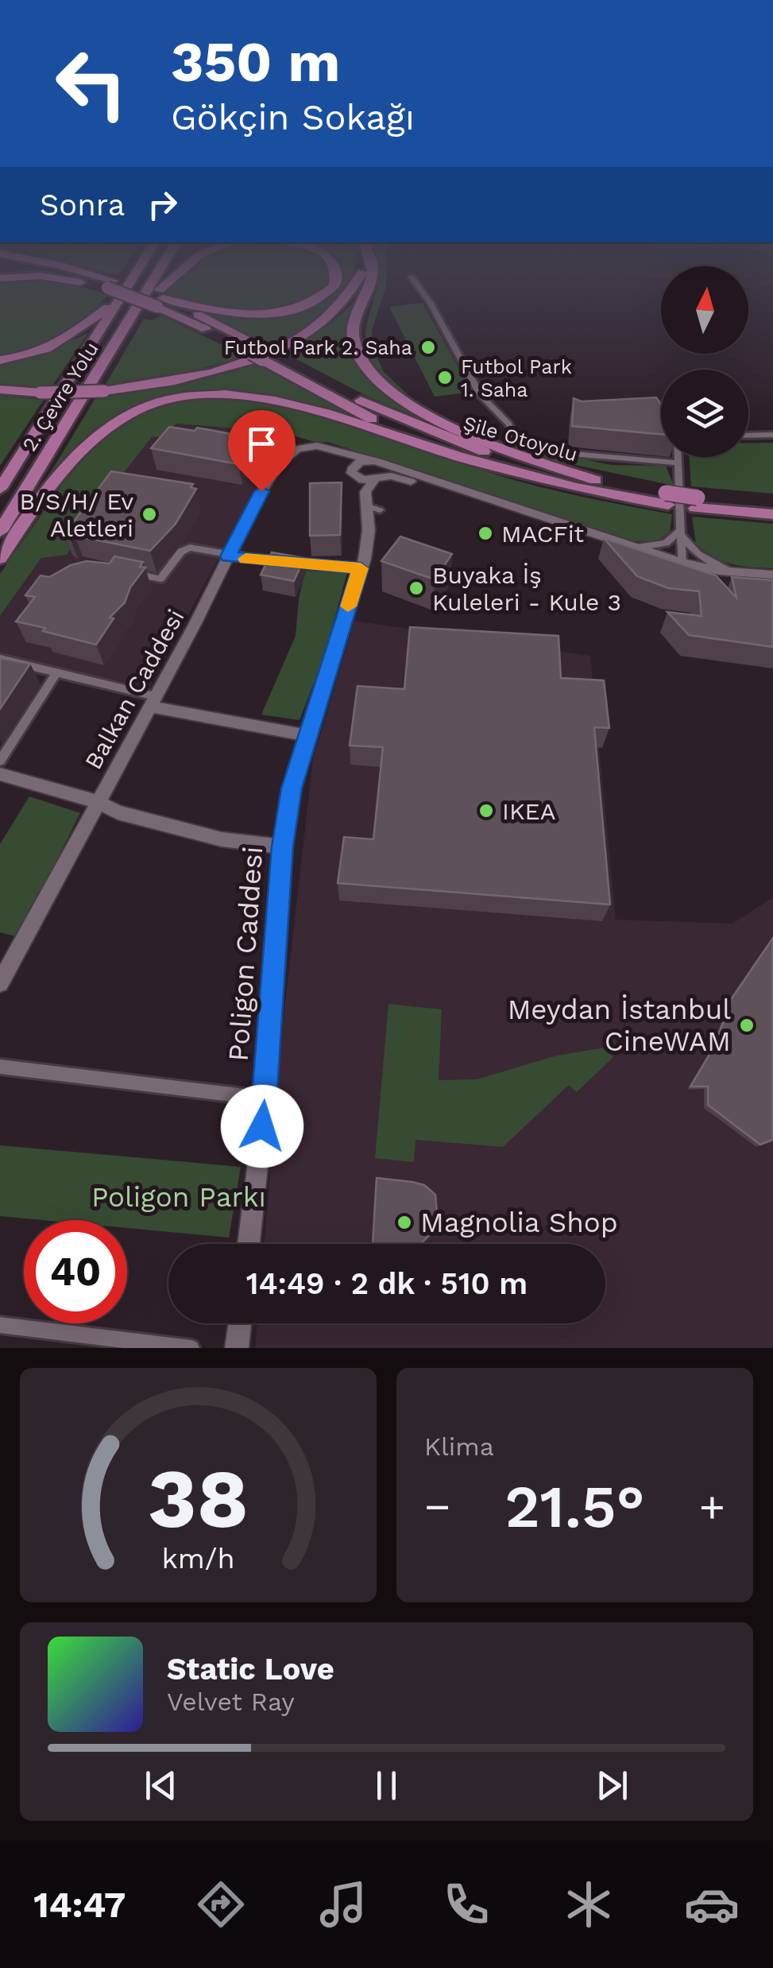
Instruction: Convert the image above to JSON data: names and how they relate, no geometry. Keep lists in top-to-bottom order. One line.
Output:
{"streets":{"highway":["2. Çevre Yolu","Şile Otoyolu"],"street":["Balkan Caddesi","Poligon Caddesi"]},"parks":["Poligon Parkı"],"places":["Futbol Park 2. Saha","Futbol Park 1. Saha","B/S/H/ Ev Aletleri","MACFit","Buyaka İş Kuleleri - Kule 3","IKEA","Meydan İstanbul CineWAM","Magnolia Shop"],"north":"top","page":{"turn":["350 m","Gökçin Sokağı"],"then":"Sonra","limit":"40","trip":"14:49 · 2 dk · 510 m","tile":"Klima","heat":["−","21.5°","+"],"song":["Static Love","Velvet Ray"],"tabs":"14:47","gauge":["38","km/h"]}}
